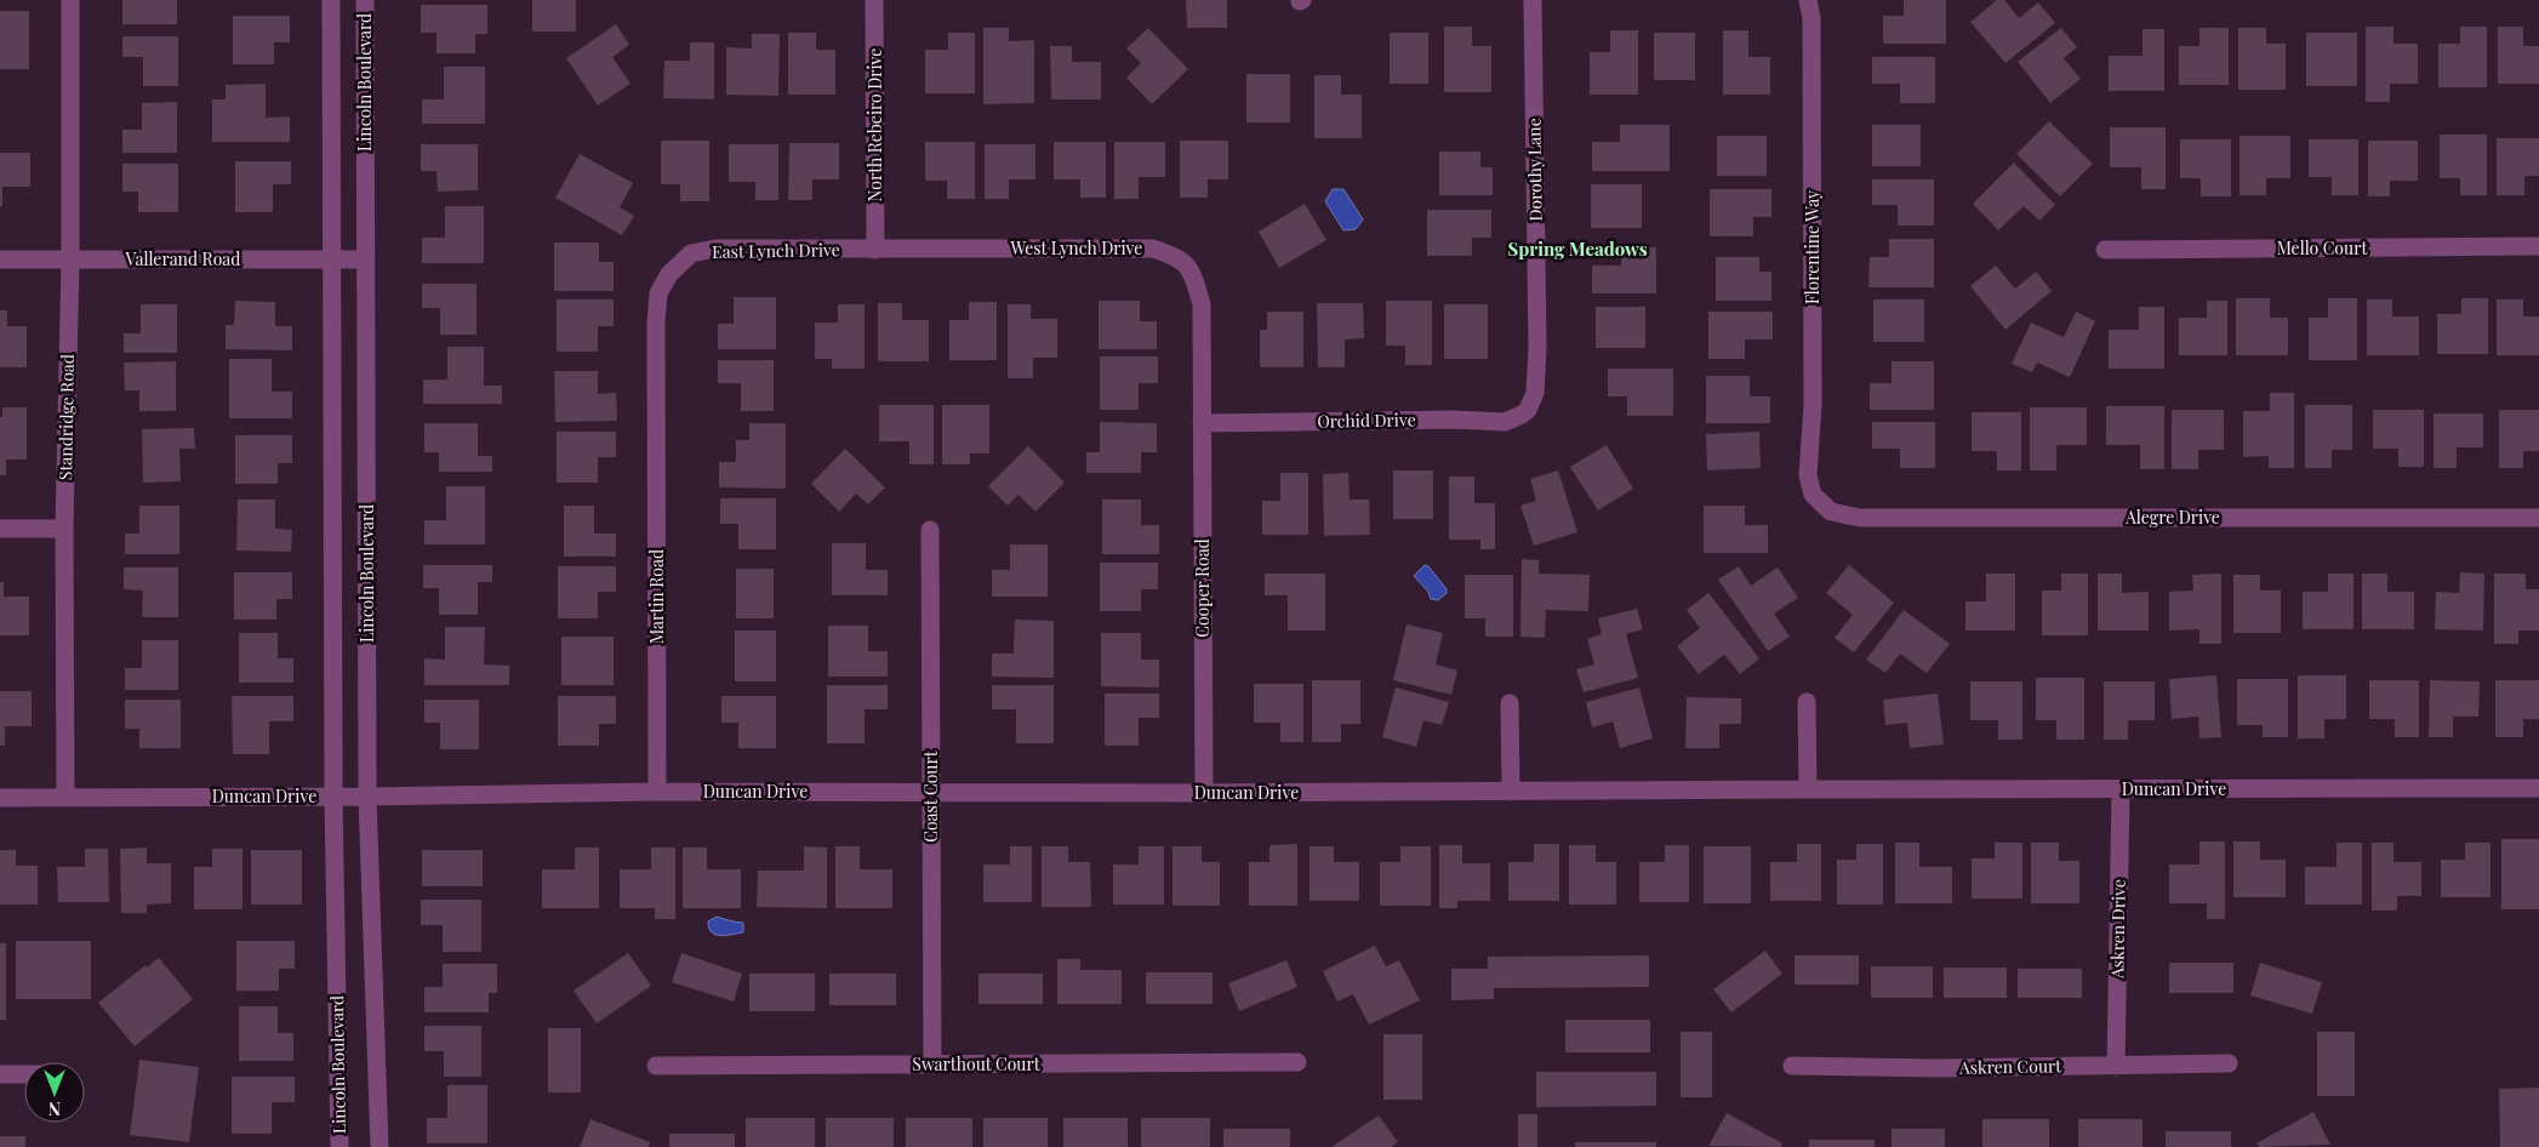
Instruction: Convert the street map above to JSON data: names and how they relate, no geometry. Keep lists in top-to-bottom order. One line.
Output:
{"streets":{"street":["Lincoln Boulevard","North Rebeiro Drive","Dorothy Lane","Florentine Way","West Lynch Drive","Mello Court","East Lynch Drive","Vallerand Road","Standridge Road","Orchid Drive","Alegre Drive","Cooper Road","Martin Road","Duncan Drive","Coast Court","Askren Drive","Swarthout Court","Askren Court"]},"crossings":[["Lincoln Boulevard","Vallerand Road"],["Lincoln Boulevard","Duncan Drive"],["North Rebeiro Drive","West Lynch Drive"],["North Rebeiro Drive","East Lynch Drive"],["Dorothy Lane","Orchid Drive"],["Florentine Way","Alegre Drive"],["West Lynch Drive","East Lynch Drive"],["West Lynch Drive","Cooper Road"],["East Lynch Drive","Martin Road"],["Vallerand Road","Standridge Road"],["Standridge Road","Duncan Drive"],["Orchid Drive","Cooper Road"],["Cooper Road","Duncan Drive"],["Martin Road","Duncan Drive"],["Duncan Drive","Coast Court"],["Duncan Drive","Askren Drive"],["Coast Court","Swarthout Court"],["Askren Drive","Askren Court"]],"districts":["Spring Meadows"],"north":"bottom"}
